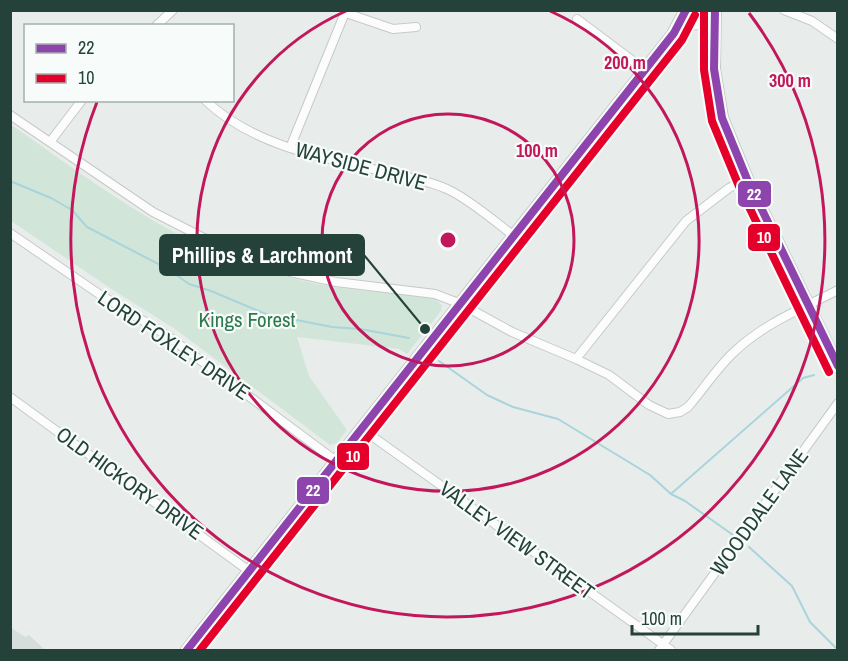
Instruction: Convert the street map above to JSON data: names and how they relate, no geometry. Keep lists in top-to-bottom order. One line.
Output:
{"streets":{"street":["WAYSIDE DRIVE","LORD FOXLEY DRIVE","OLD HICKORY DRIVE","WOODDALE LANE","VALLEY VIEW STREET"]},"crossings":[["WOODDALE LANE","VALLEY VIEW STREET"]],"parks":["Kings Forest"],"places":["Phillips & Larchmont"],"lines":["transit line 22","transit line 10"],"legend":["22","10"],"scale_bar":"100 m","rings":["200 m","300 m","100 m"]}
